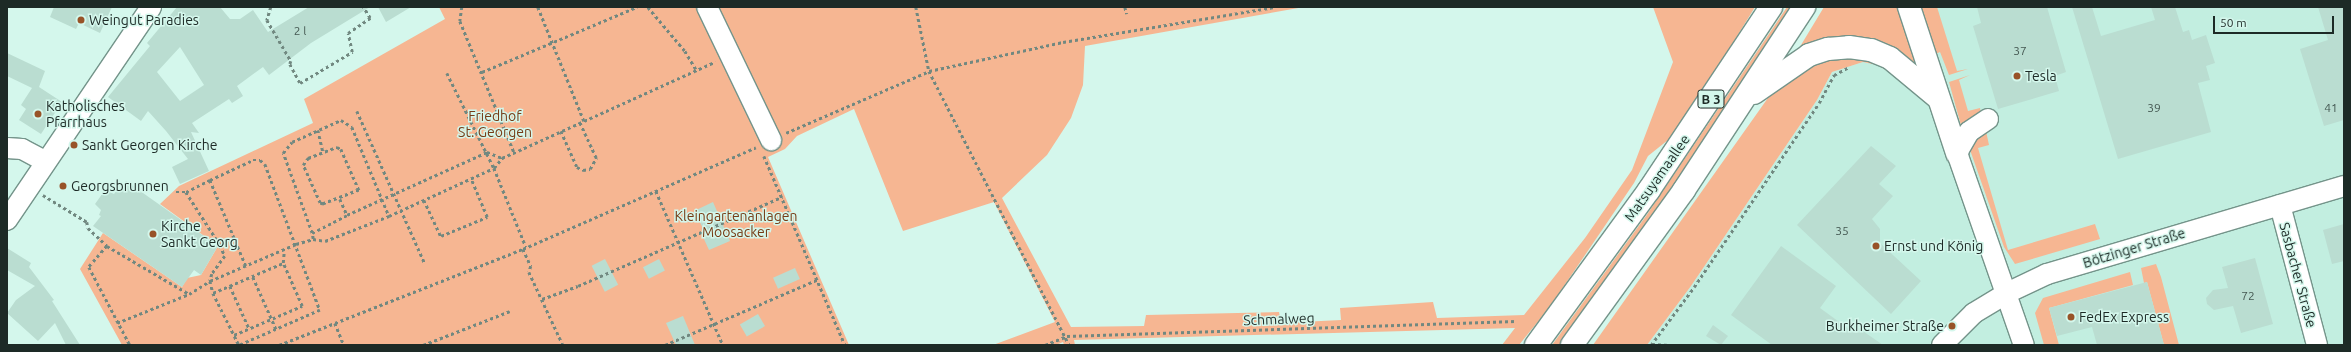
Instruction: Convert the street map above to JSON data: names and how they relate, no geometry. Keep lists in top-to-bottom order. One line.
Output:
{"streets":{"highway":["B 3","Matsuyamaallee"],"street":["Bötzinger Straße","Sasbacher Straße"],"path":["Schmalweg"]},"crossings":[["Bötzinger Straße","Sasbacher Straße"]],"parks":["Friedhof St. Georgen","Kleingartenanlagen Moosacker"],"places":["Weingut Paradies","Tesla","Katholisches Pfarrhaus","Sankt Georgen Kirche","Georgsbrunnen","Kirche Sankt Georg","Ernst und König","FedEx Express","Burkheimer Straße"],"house_numbers":["2 l","37","39","41","35","72"],"scale_bar":"50 m"}
